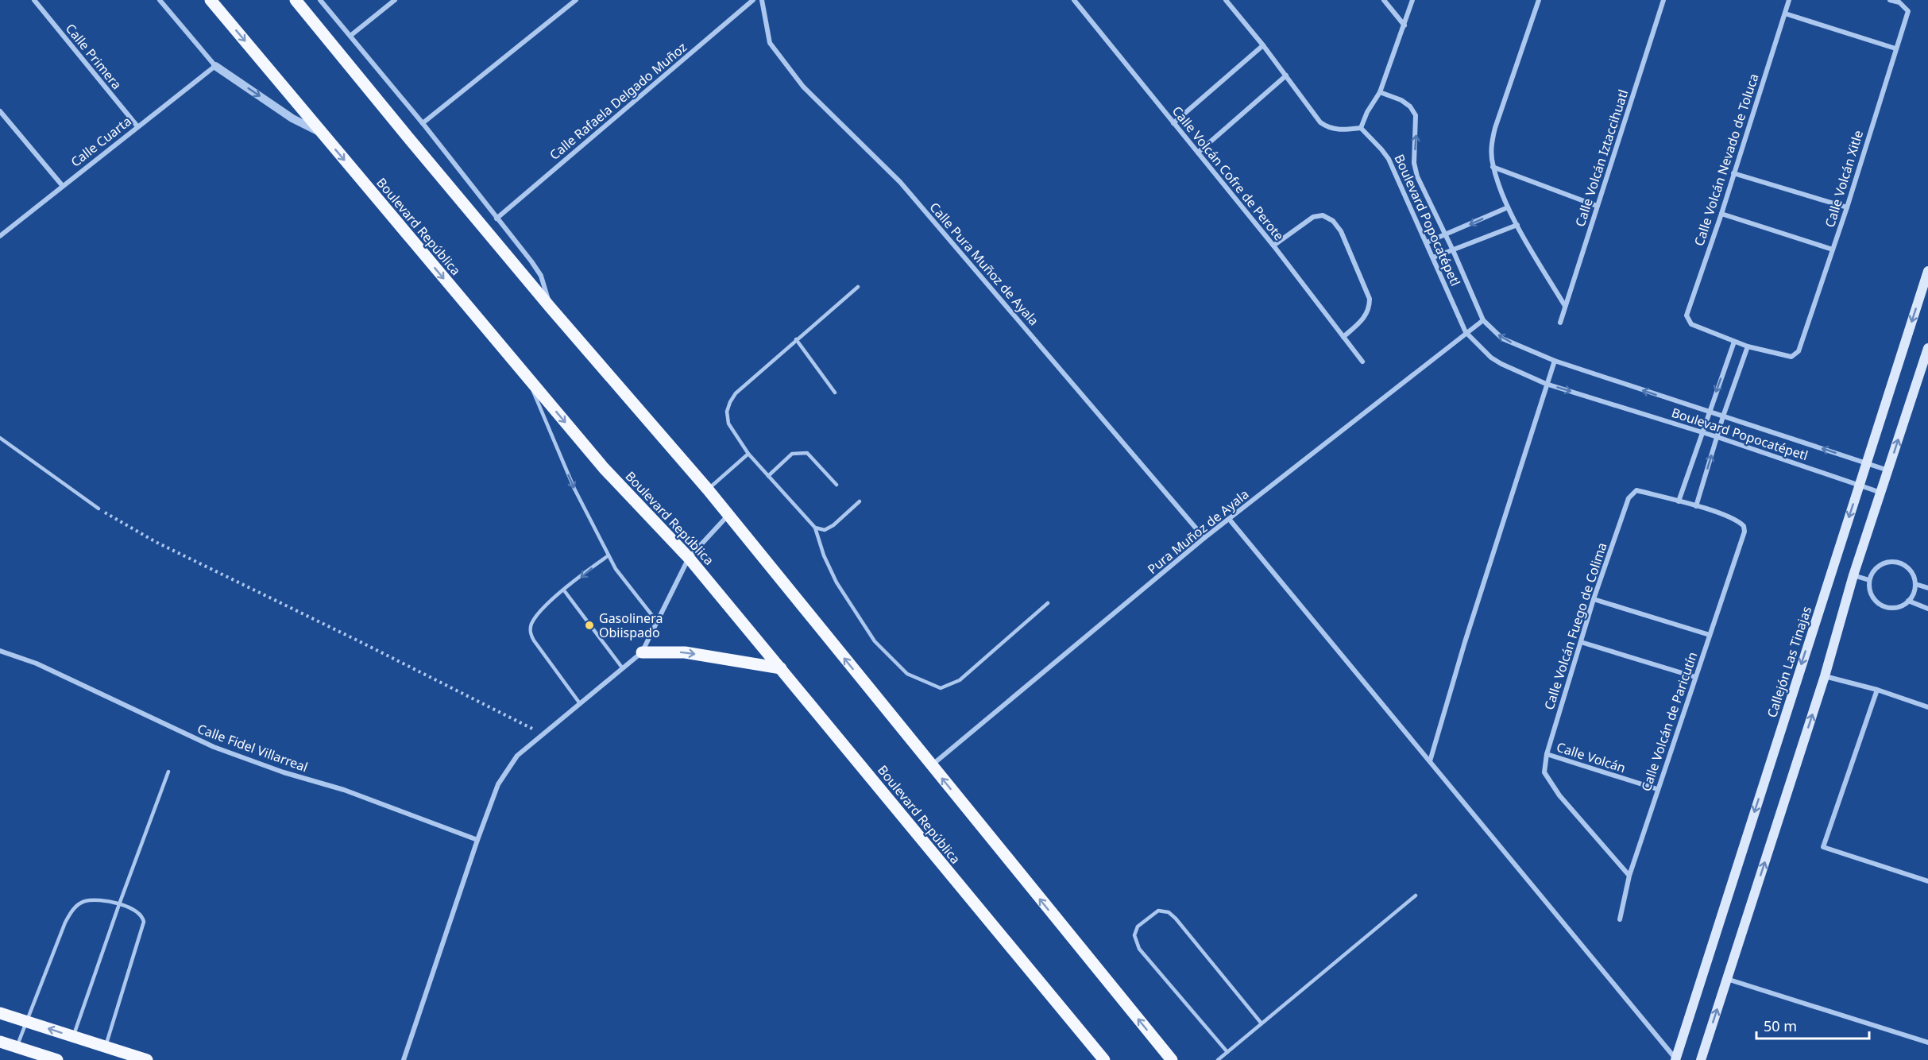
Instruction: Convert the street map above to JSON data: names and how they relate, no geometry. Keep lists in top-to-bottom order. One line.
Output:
{"streets":{"main road":["Boulevard República","Callejón Las Tinajas"],"street":["Calle Primera","Calle Rafaela Delgado Muñoz","Calle Cuarta","Calle Volcán Iztaccihuatl","Calle Volcán Nevado de Toluca","Calle Volcán Cofre de Perote","Calle Volcán Xitle","Boulevard Popocatépetl","Calle Pura Muñoz de Ayala","Pura Muñoz de Ayala","Calle Volcán Fuego de Colima","Calle Volcán de Paricutín","Calle Fidel Villarreal","Calle Volcán"]},"crossings":[["Calle Primera","Calle Cuarta"],["Boulevard Popocatépetl","Pura Muñoz de Ayala"],["Boulevard Popocatépetl","Callejón Las Tinajas"],["Calle Pura Muñoz de Ayala","Pura Muñoz de Ayala"],["Calle Volcán Fuego de Colima","Calle Volcán de Paricutín"],["Calle Volcán Fuego de Colima","Calle Volcán"],["Calle Volcán de Paricutín","Calle Volcán"]],"places":["Gasolinera Obiispado"],"scale_bar":"50 m"}
